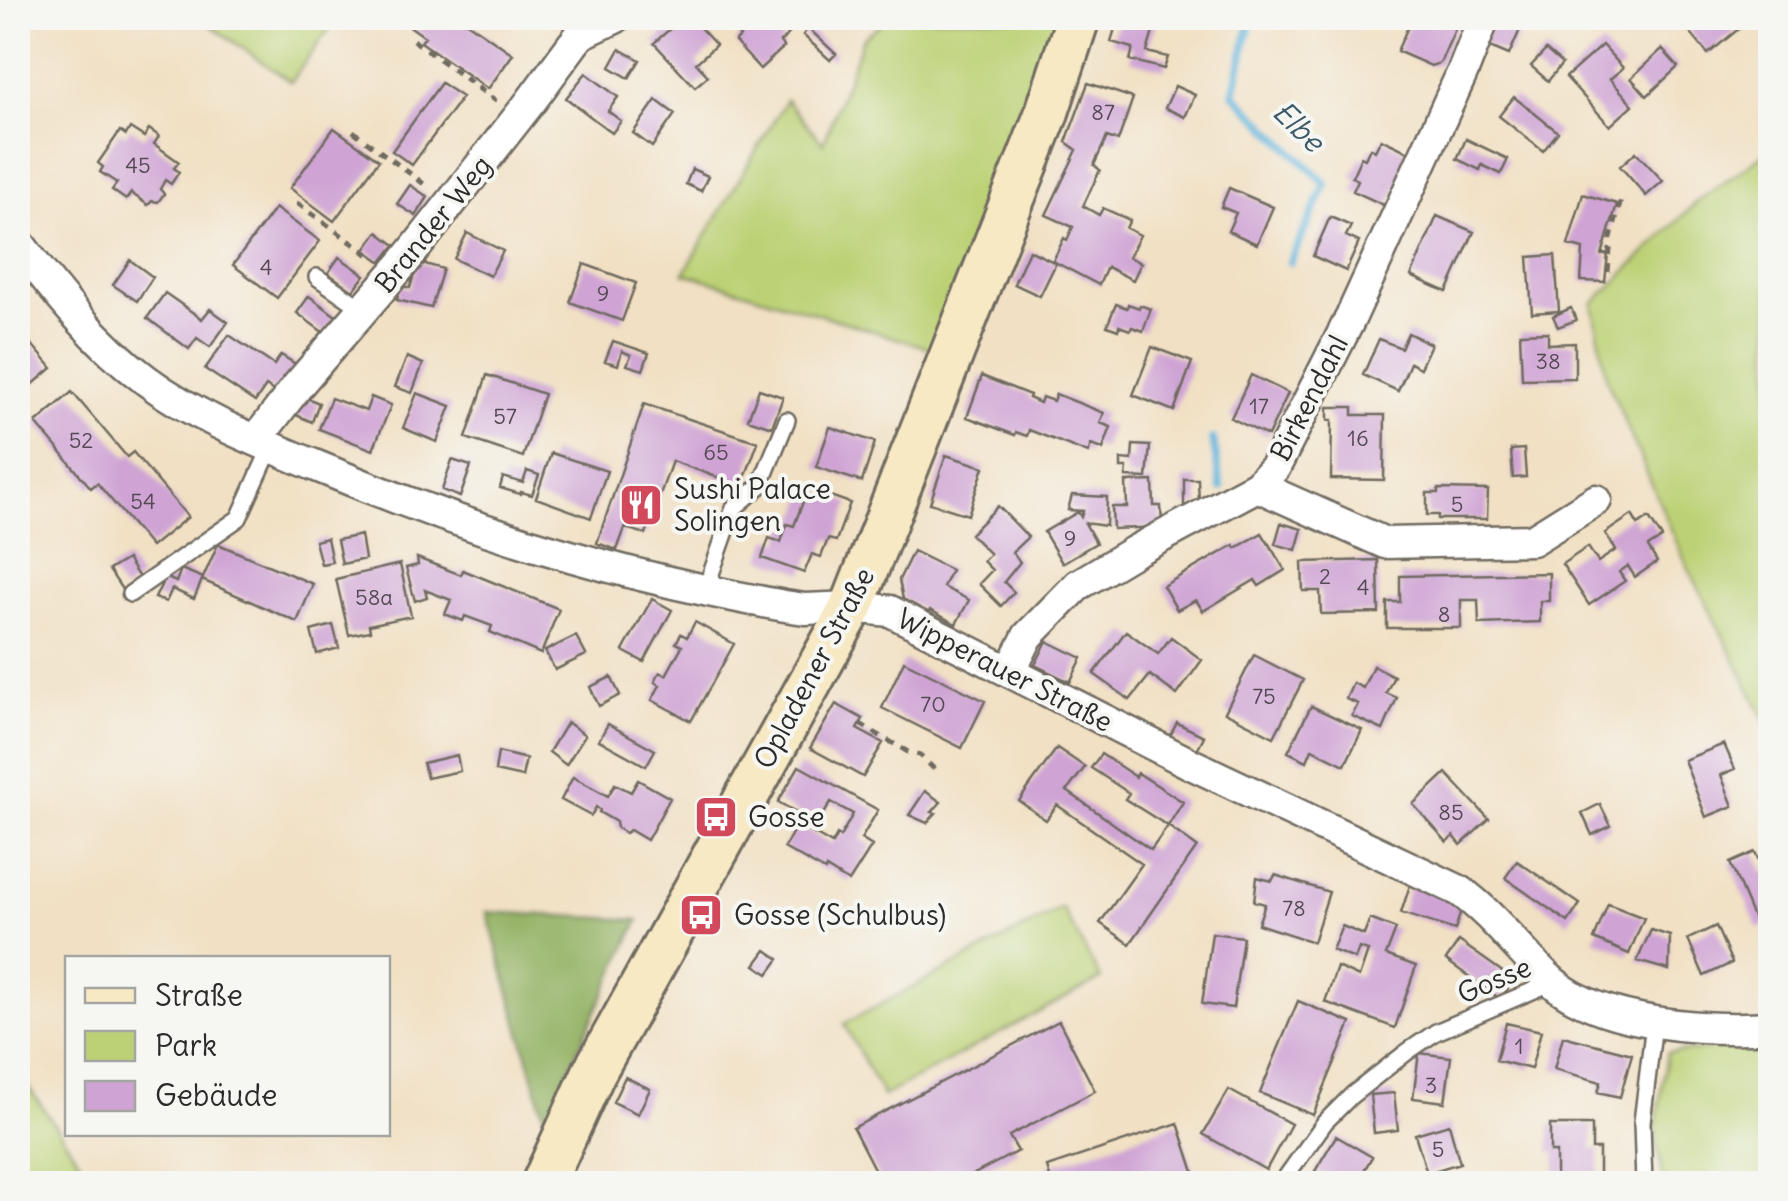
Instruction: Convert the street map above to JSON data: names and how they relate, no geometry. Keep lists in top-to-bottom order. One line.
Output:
{"streets":{"main road":["Opladener Straße"],"street":["Brander Weg","Birkendahl","Wipperauer Straße"],"lane":["Gosse"]},"crossings":[["Brander Weg","Wipperauer Straße"],["Birkendahl","Wipperauer Straße"],["Opladener Straße","Wipperauer Straße"],["Wipperauer Straße","Gosse"]],"water":["Elbe"],"places":{"restaurant":["Sushi Palace Solingen"],"bus stop":["Gosse","Gosse (Schulbus)"]},"house_numbers":["87","45","4","9","38","17","57","16","52","65","54","5","9","2","4","58a","8","75","70","85","78","1","3","5"],"legend":["Straße","Park","Gebäude"]}
